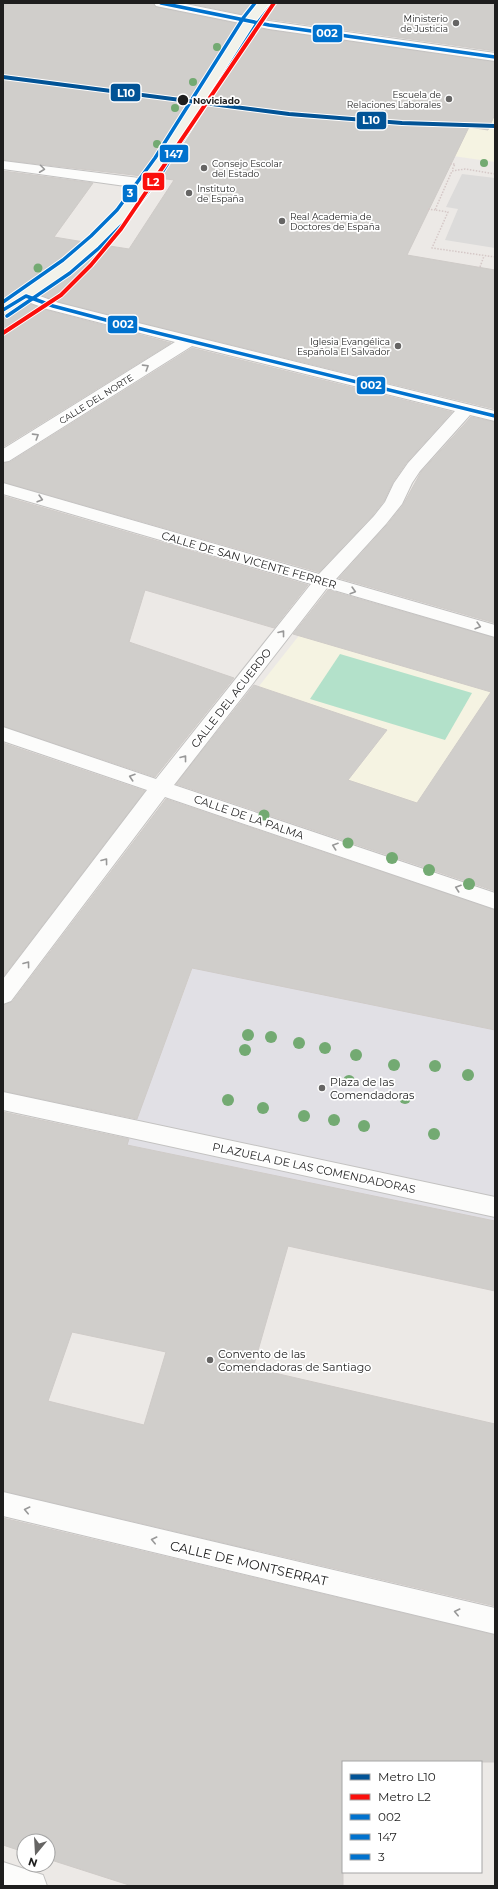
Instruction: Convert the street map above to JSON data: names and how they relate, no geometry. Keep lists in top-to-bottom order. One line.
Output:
{"streets":{"street":["CALLE DEL NORTE","CALLE DE SAN VICENTE FERRER","CALLE DEL ACUERDO","CALLE DE LA PALMA","PLAZUELA DE LAS COMENDADORAS","CALLE DE MONTSERRAT"]},"crossings":[["CALLE DE SAN VICENTE FERRER","CALLE DEL ACUERDO"],["CALLE DEL ACUERDO","CALLE DE LA PALMA"]],"one_way":["CALLE DEL ACUERDO","CALLE DE LA PALMA","CALLE DE MONTSERRAT"],"places":["Ministerio de Justicia","Escuela de Relaciones Laborales","Noviciado","Consejo Escolar del Estado","Instituto de España","Real Academia de Doctores de España","Iglesia Evangélica Española El Salvador","Plaza de las Comendadoras","Convento de las Comendadoras de Santiago"],"lines":["metro line L2","transit line 002","transit line 3","transit line 147","metro line L10"],"legend":["Metro L10","Metro L2","002","147","3"],"north":"bottom"}
